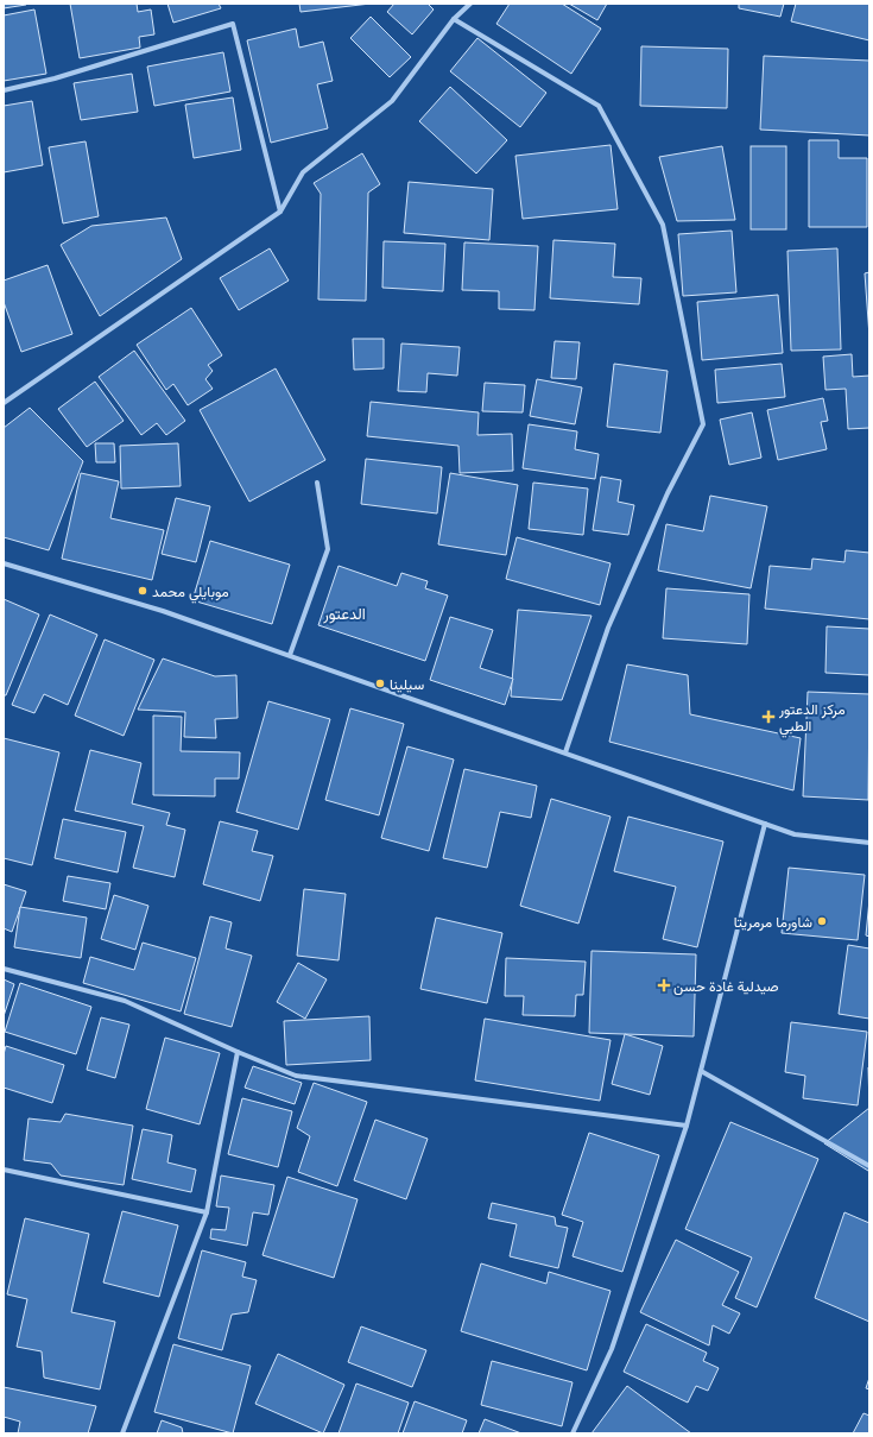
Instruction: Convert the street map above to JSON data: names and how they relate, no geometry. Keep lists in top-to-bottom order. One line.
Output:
{"districts":["الدعتور"],"places":{"other":["موبايلي محمد","سيلينا","شاورما مرمريتا"],"health":["مركز الدعتور الطبي","صيدلية غادة حسن"]}}
